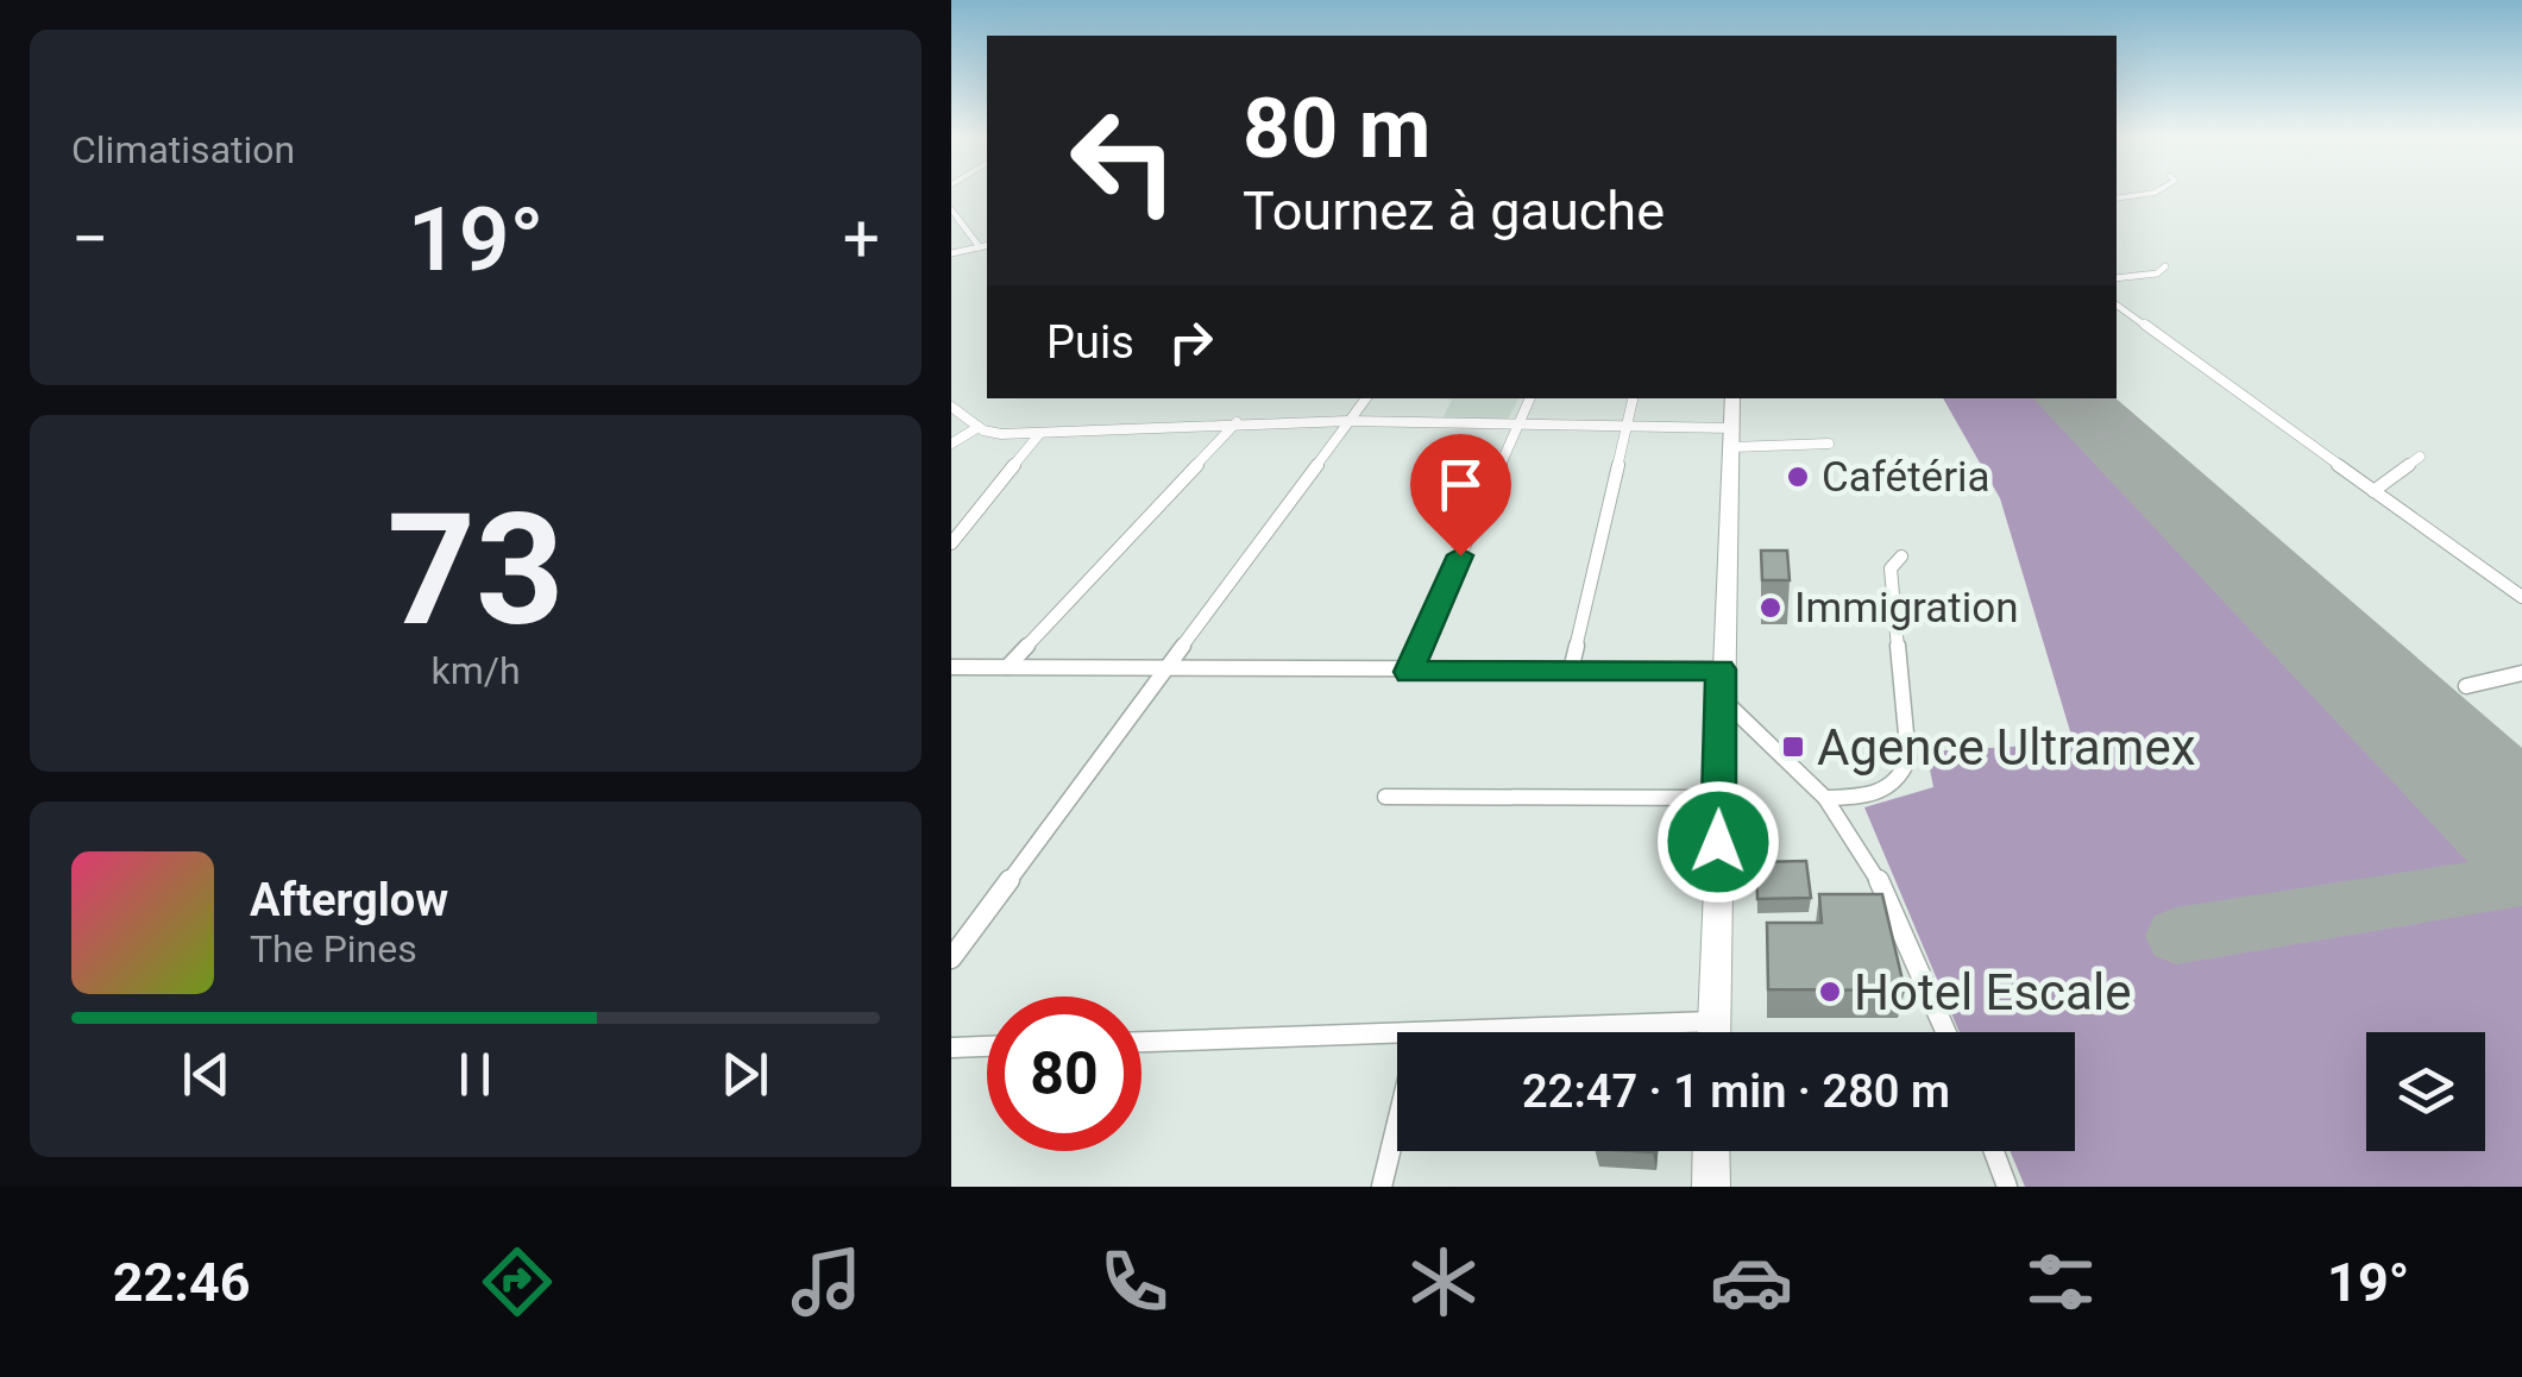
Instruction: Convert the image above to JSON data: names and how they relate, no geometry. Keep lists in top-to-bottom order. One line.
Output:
{"places":{"other":["Cafétéria","Immigration","Hotel Escale"],"transit":["Agence Ultramex"]},"page":{"tile":["Climatisation",["73","km/h"]],"turn":["80 m","Tournez à gauche"],"heat":["−","19°","+"],"then":"Puis","song":["Afterglow","The Pines"],"limit":"80","trip":"22:47 · 1 min · 280 m","tabs":["22:46","19°"]}}
